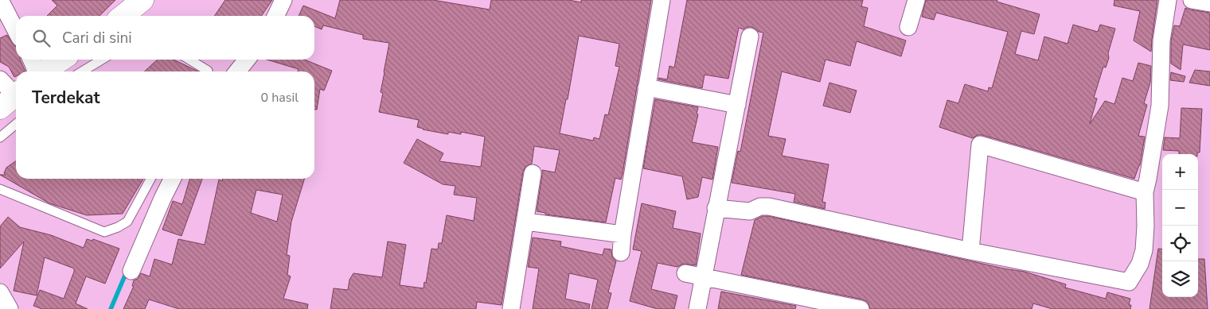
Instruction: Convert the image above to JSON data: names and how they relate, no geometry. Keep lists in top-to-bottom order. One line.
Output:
{"page":{"search":"Cari di sini","heading":["Terdekat","0 hasil"],"map_buttons":["+","−"]}}
